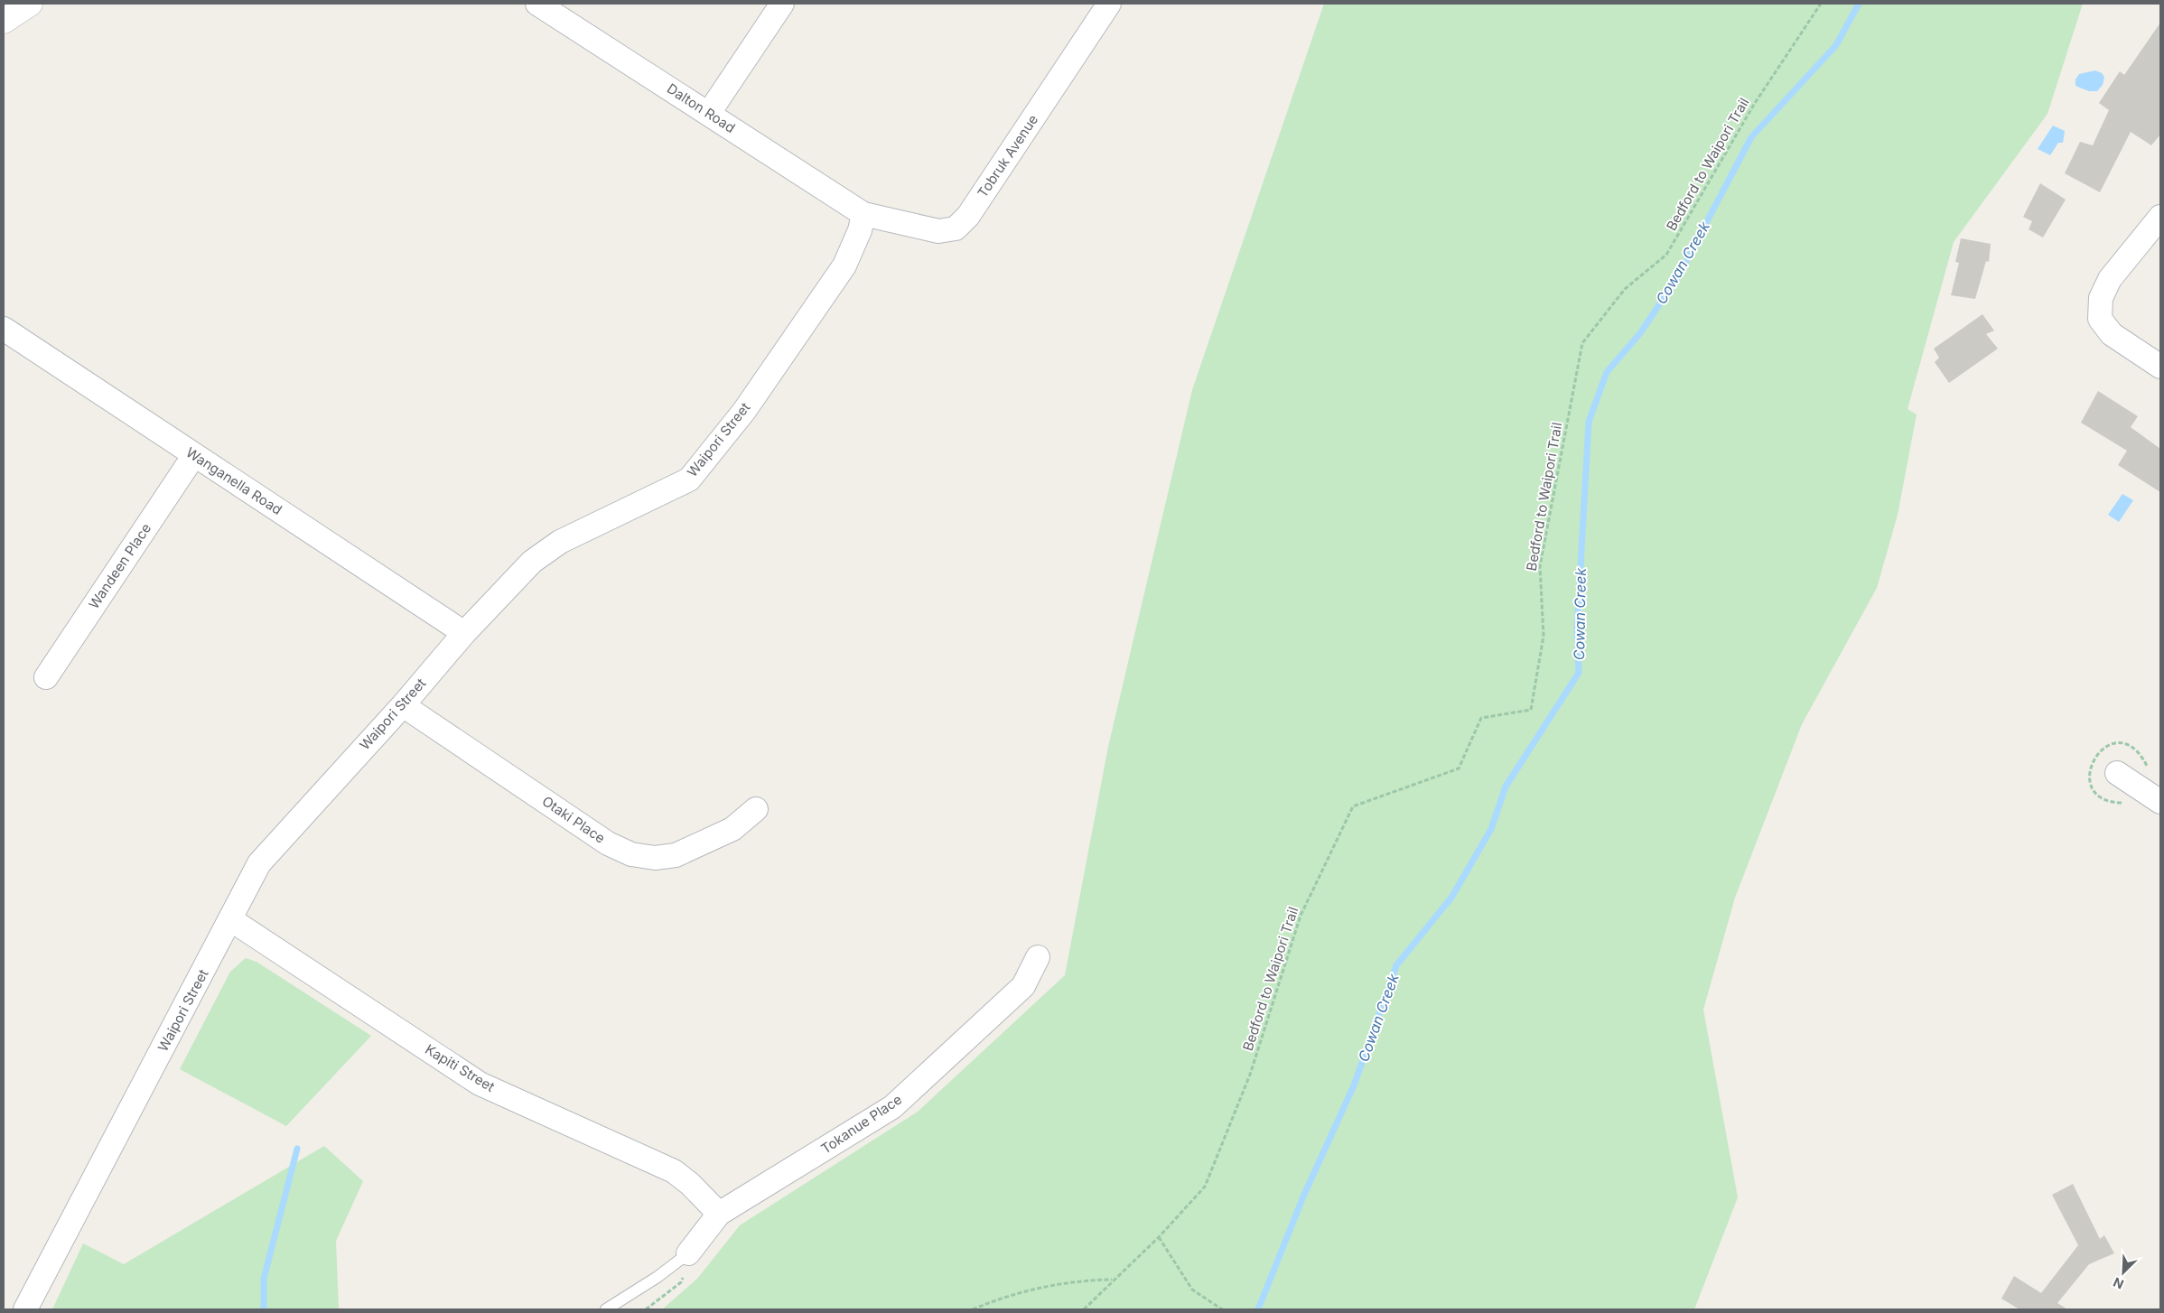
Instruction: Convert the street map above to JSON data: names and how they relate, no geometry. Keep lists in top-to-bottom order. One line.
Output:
{"streets":{"street":["Dalton Road","Tobruk Avenue","Waipori Street","Wanganella Road","Wandeen Place","Otaki Place","Kapiti Street","Tokanue Place"],"path":["Bedford to Waipori Trail"]},"crossings":[["Dalton Road","Tobruk Avenue"],["Dalton Road","Waipori Street"],["Tobruk Avenue","Waipori Street"],["Waipori Street","Wanganella Road"],["Waipori Street","Otaki Place"],["Waipori Street","Kapiti Street"],["Wanganella Road","Wandeen Place"],["Kapiti Street","Tokanue Place"]],"water":["Cowan Creek"],"north":"bottom left"}
